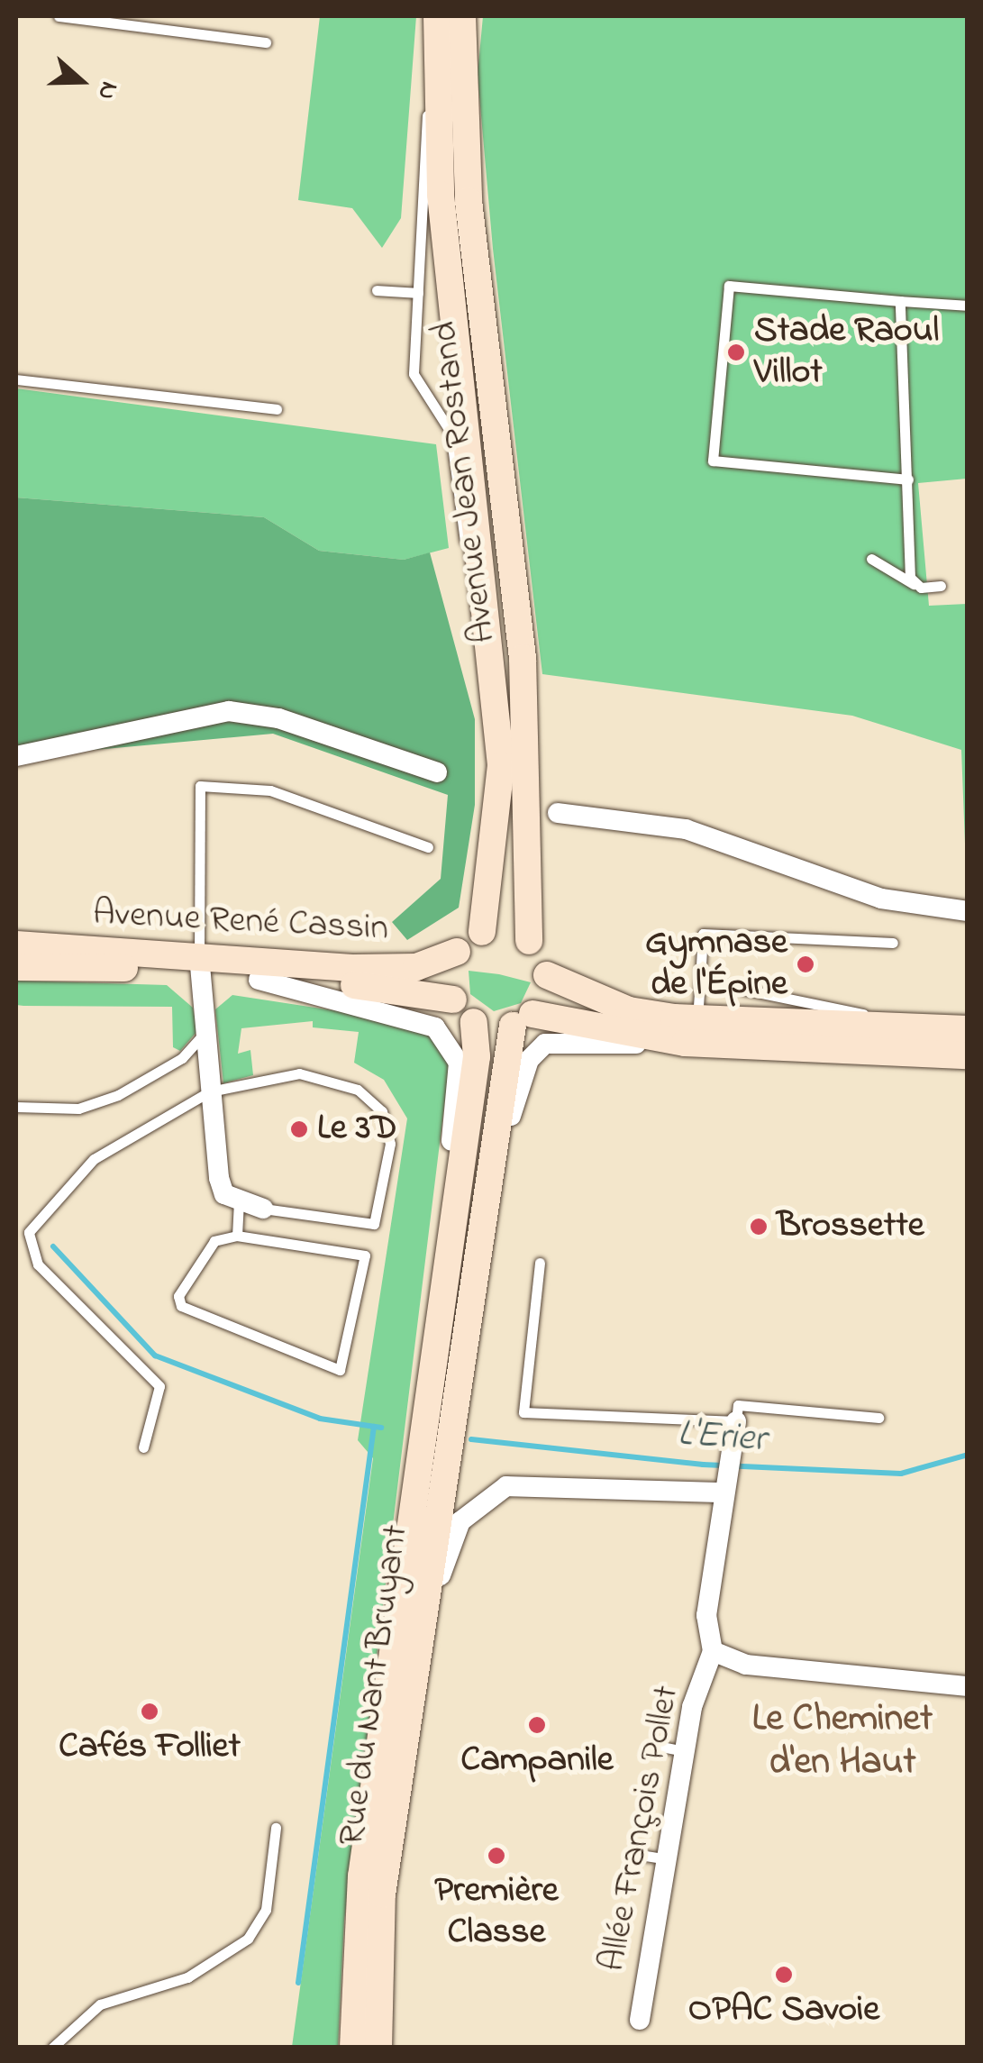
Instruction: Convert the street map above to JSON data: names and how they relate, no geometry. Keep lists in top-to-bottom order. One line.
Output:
{"streets":{"main road":["Avenue Jean Rostand","Avenue René Cassin","Rue du Nant Bruyant"],"street":["Allée François Pollet"]},"crossings":[["Avenue Jean Rostand","Avenue René Cassin"],["Avenue Jean Rostand","Rue du Nant Bruyant"],["Avenue René Cassin","Rue du Nant Bruyant"]],"districts":["Le Cheminet d'en Haut"],"water":["L'Erier"],"places":["Stade Raoul Villot","Gymnase de l'Épine","Le 3D","Brossette","Cafés Folliet","Campanile","Première Classe","OPAC Savoie"],"north":"right"}
